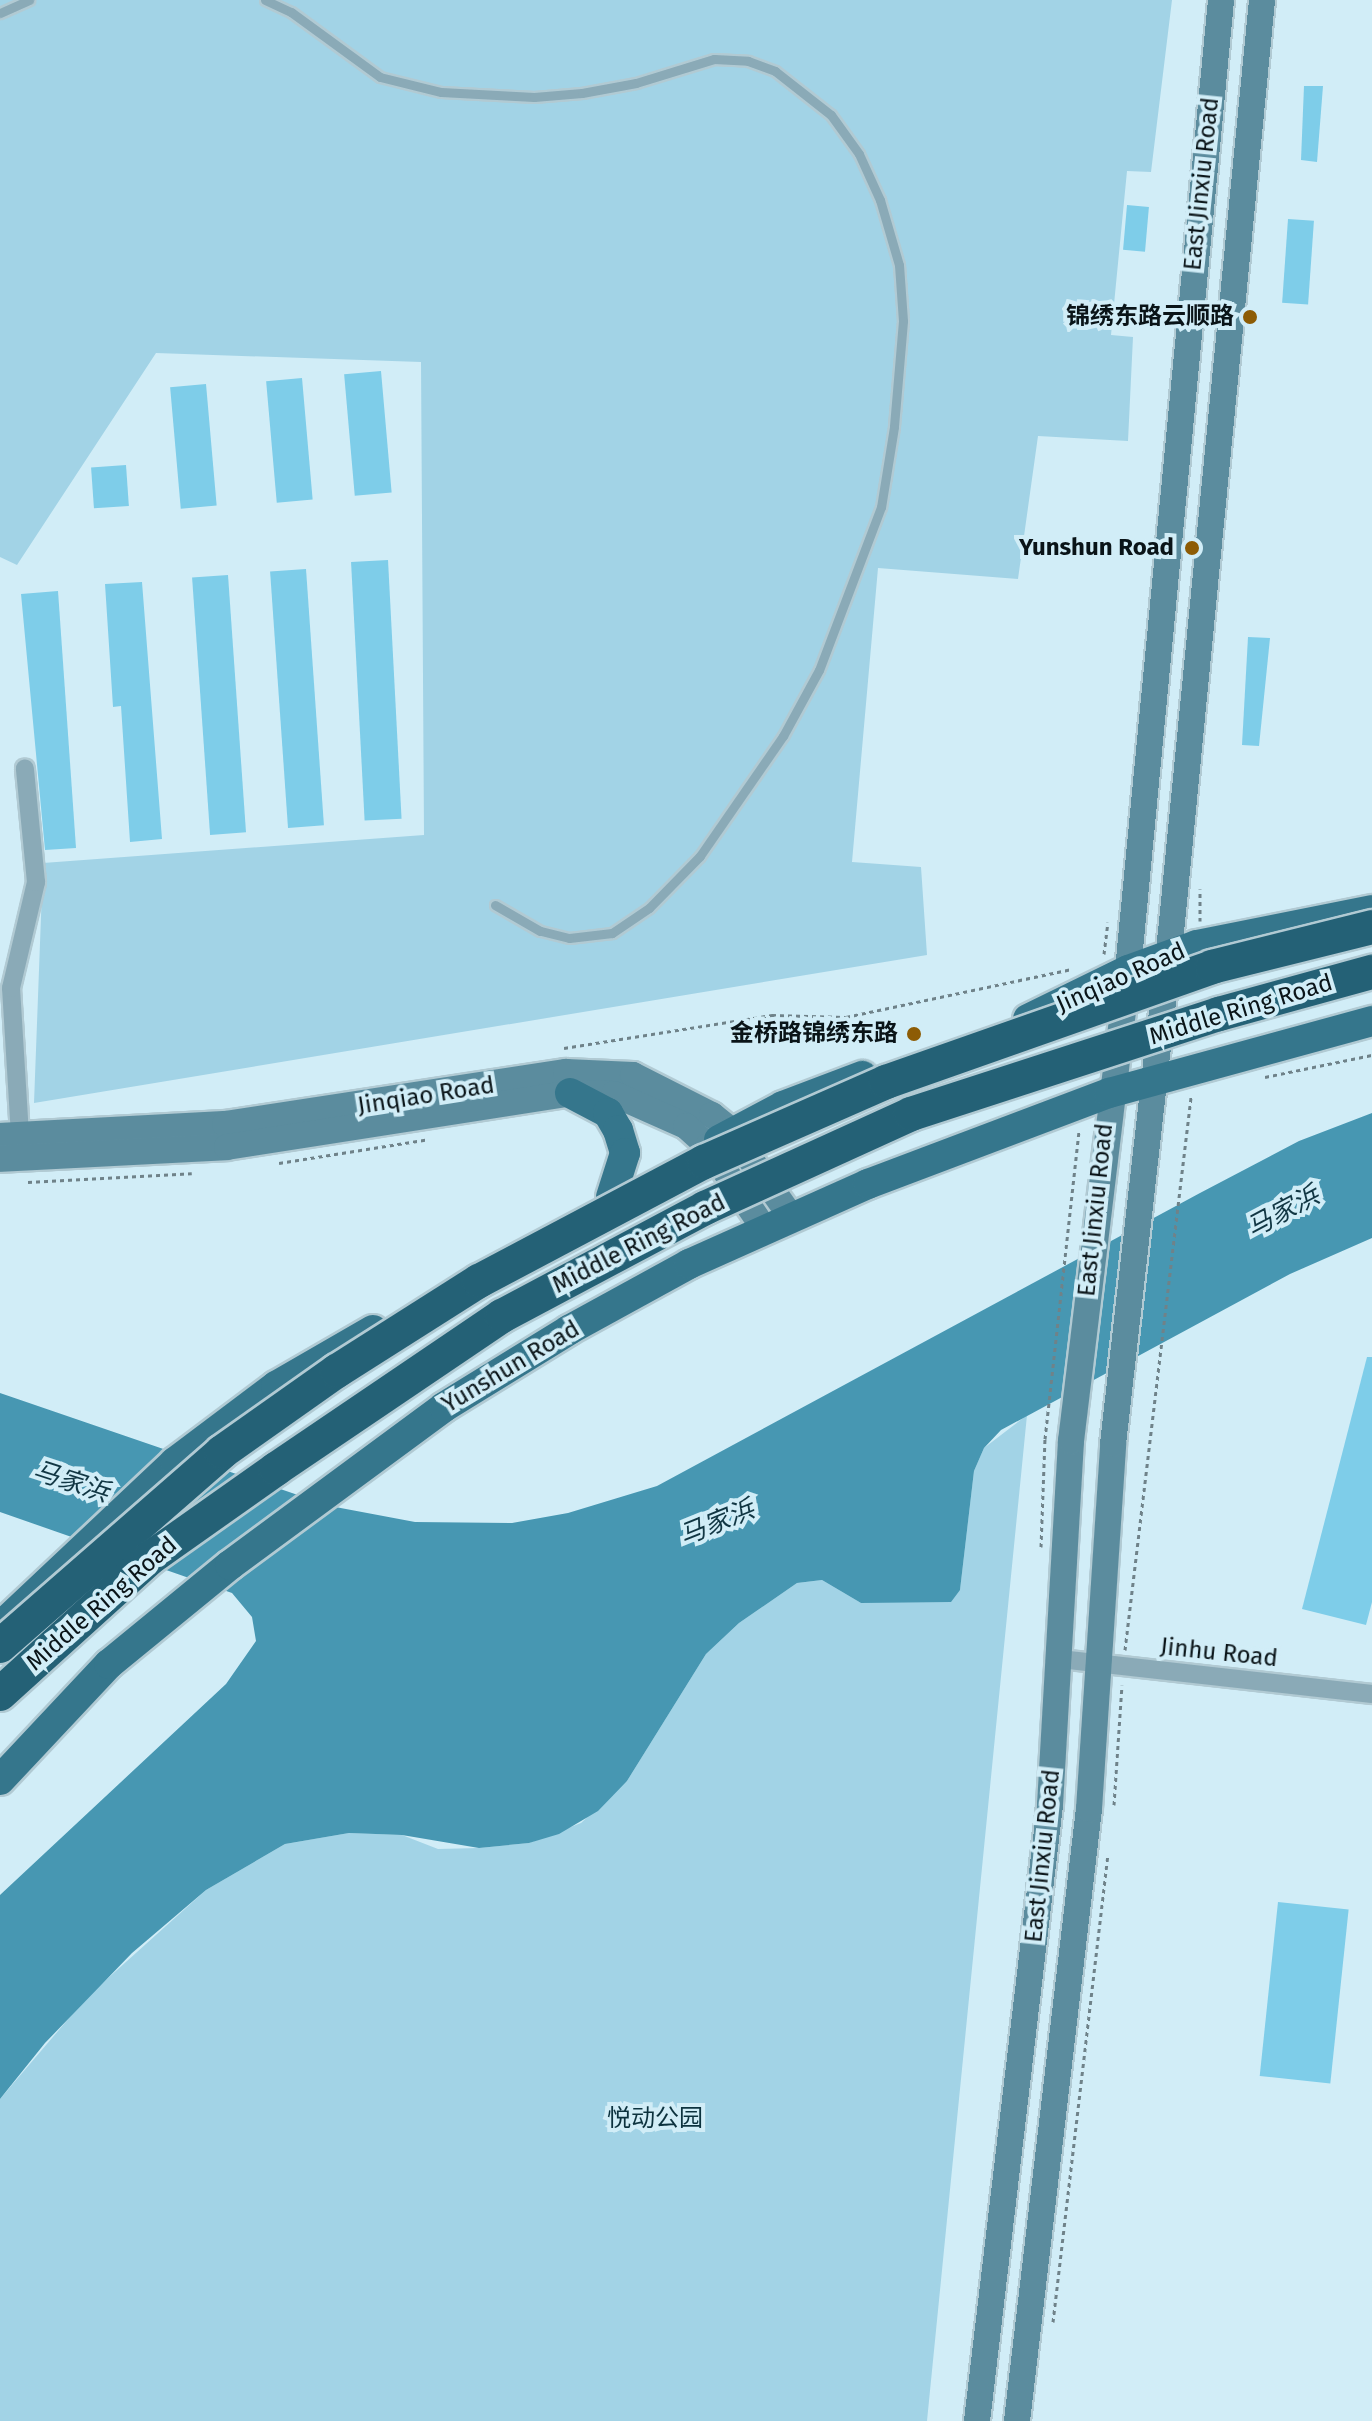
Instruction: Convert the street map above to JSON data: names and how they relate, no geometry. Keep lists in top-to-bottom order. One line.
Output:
{"streets":{"highway":["Middle Ring Road"],"main road":["East Jinxiu Road","Jinqiao Road","Yunshun Road"],"street":["Jinhu Road"]},"crossings":[["East Jinxiu Road","Jinqiao Road"],["East Jinxiu Road","Yunshun Road"],["East Jinxiu Road","Jinhu Road"],["Jinqiao Road","Yunshun Road"]],"water":["马家浜"],"parks":["悦动公园"],"places":["锦绣东路云顺路","Yunshun Road","金桥路锦绣东路"]}
